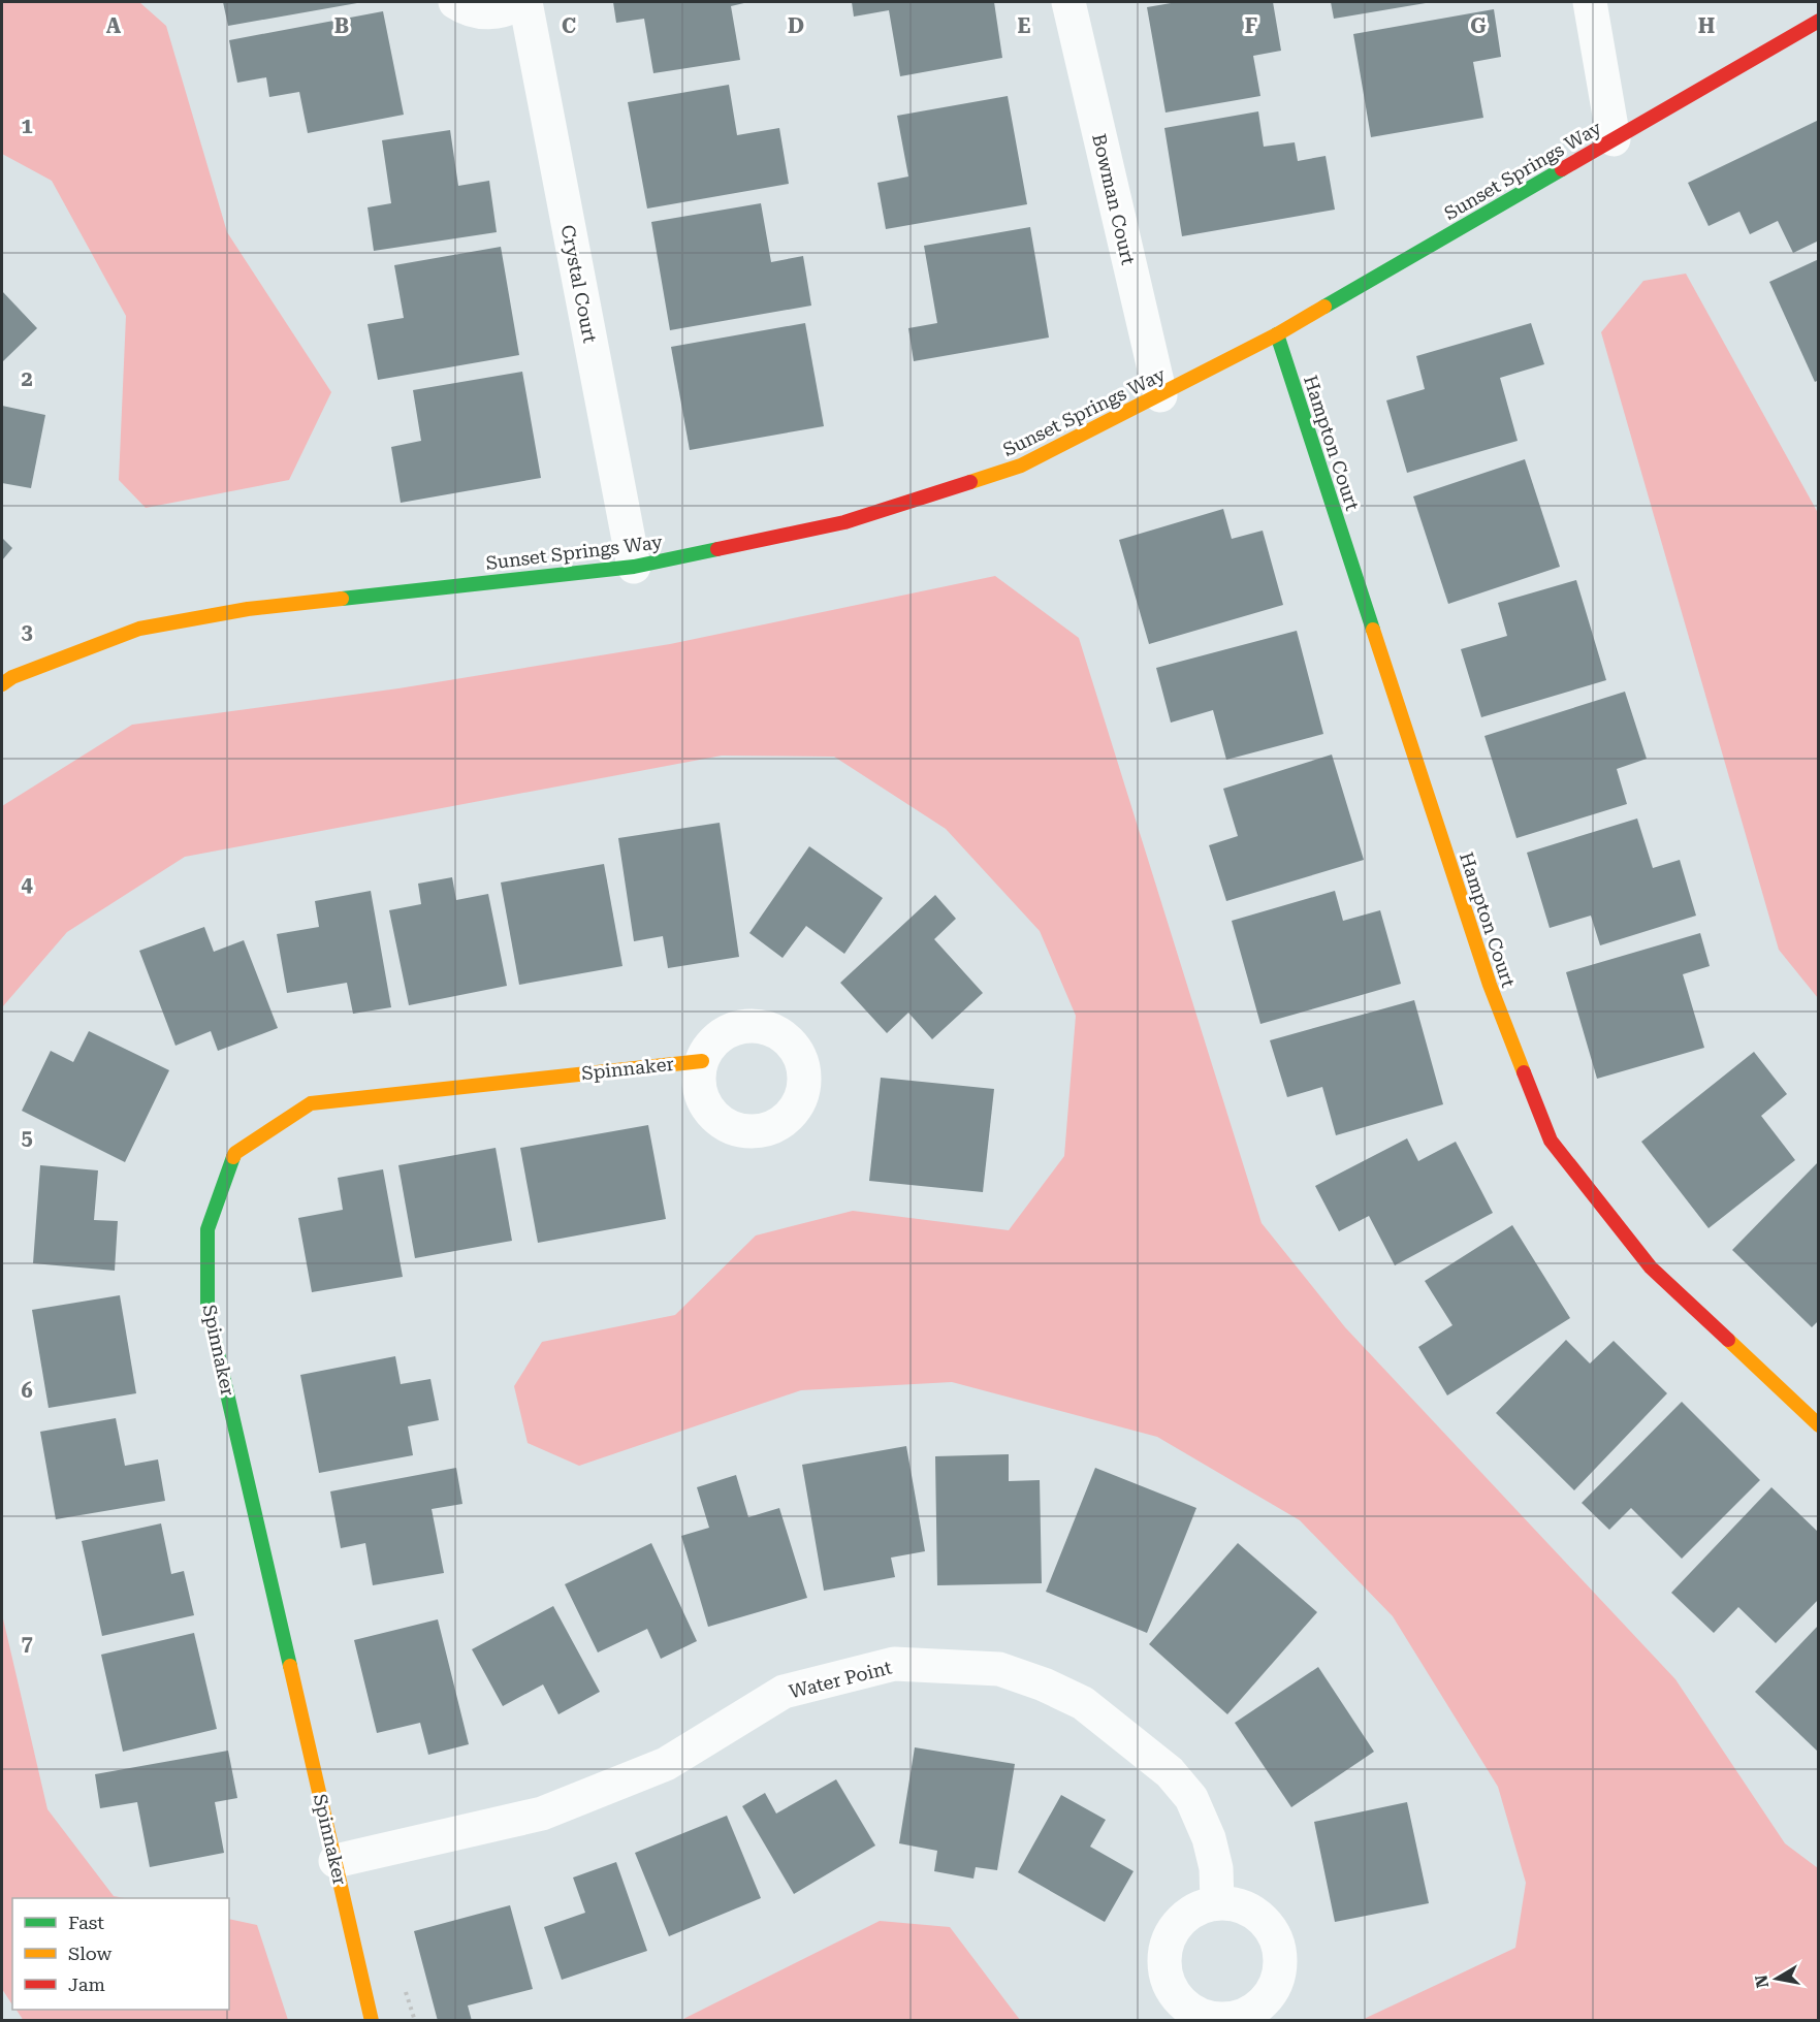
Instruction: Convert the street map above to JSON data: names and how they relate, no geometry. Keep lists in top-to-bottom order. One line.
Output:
{"streets":{"street":["Sunset Springs Way","Bowman Court","Crystal Court","Hampton Court","Spinnaker","Water Point"]},"crossings":[["Sunset Springs Way","Bowman Court"],["Sunset Springs Way","Crystal Court"],["Sunset Springs Way","Hampton Court"],["Spinnaker","Water Point"]],"legend":["Fast","Slow","Jam"],"north":"left","grid":{"columns":["A","B","C","D","E","F","G","H"],"rows":["1","2","3","4","5","6","7"]}}
